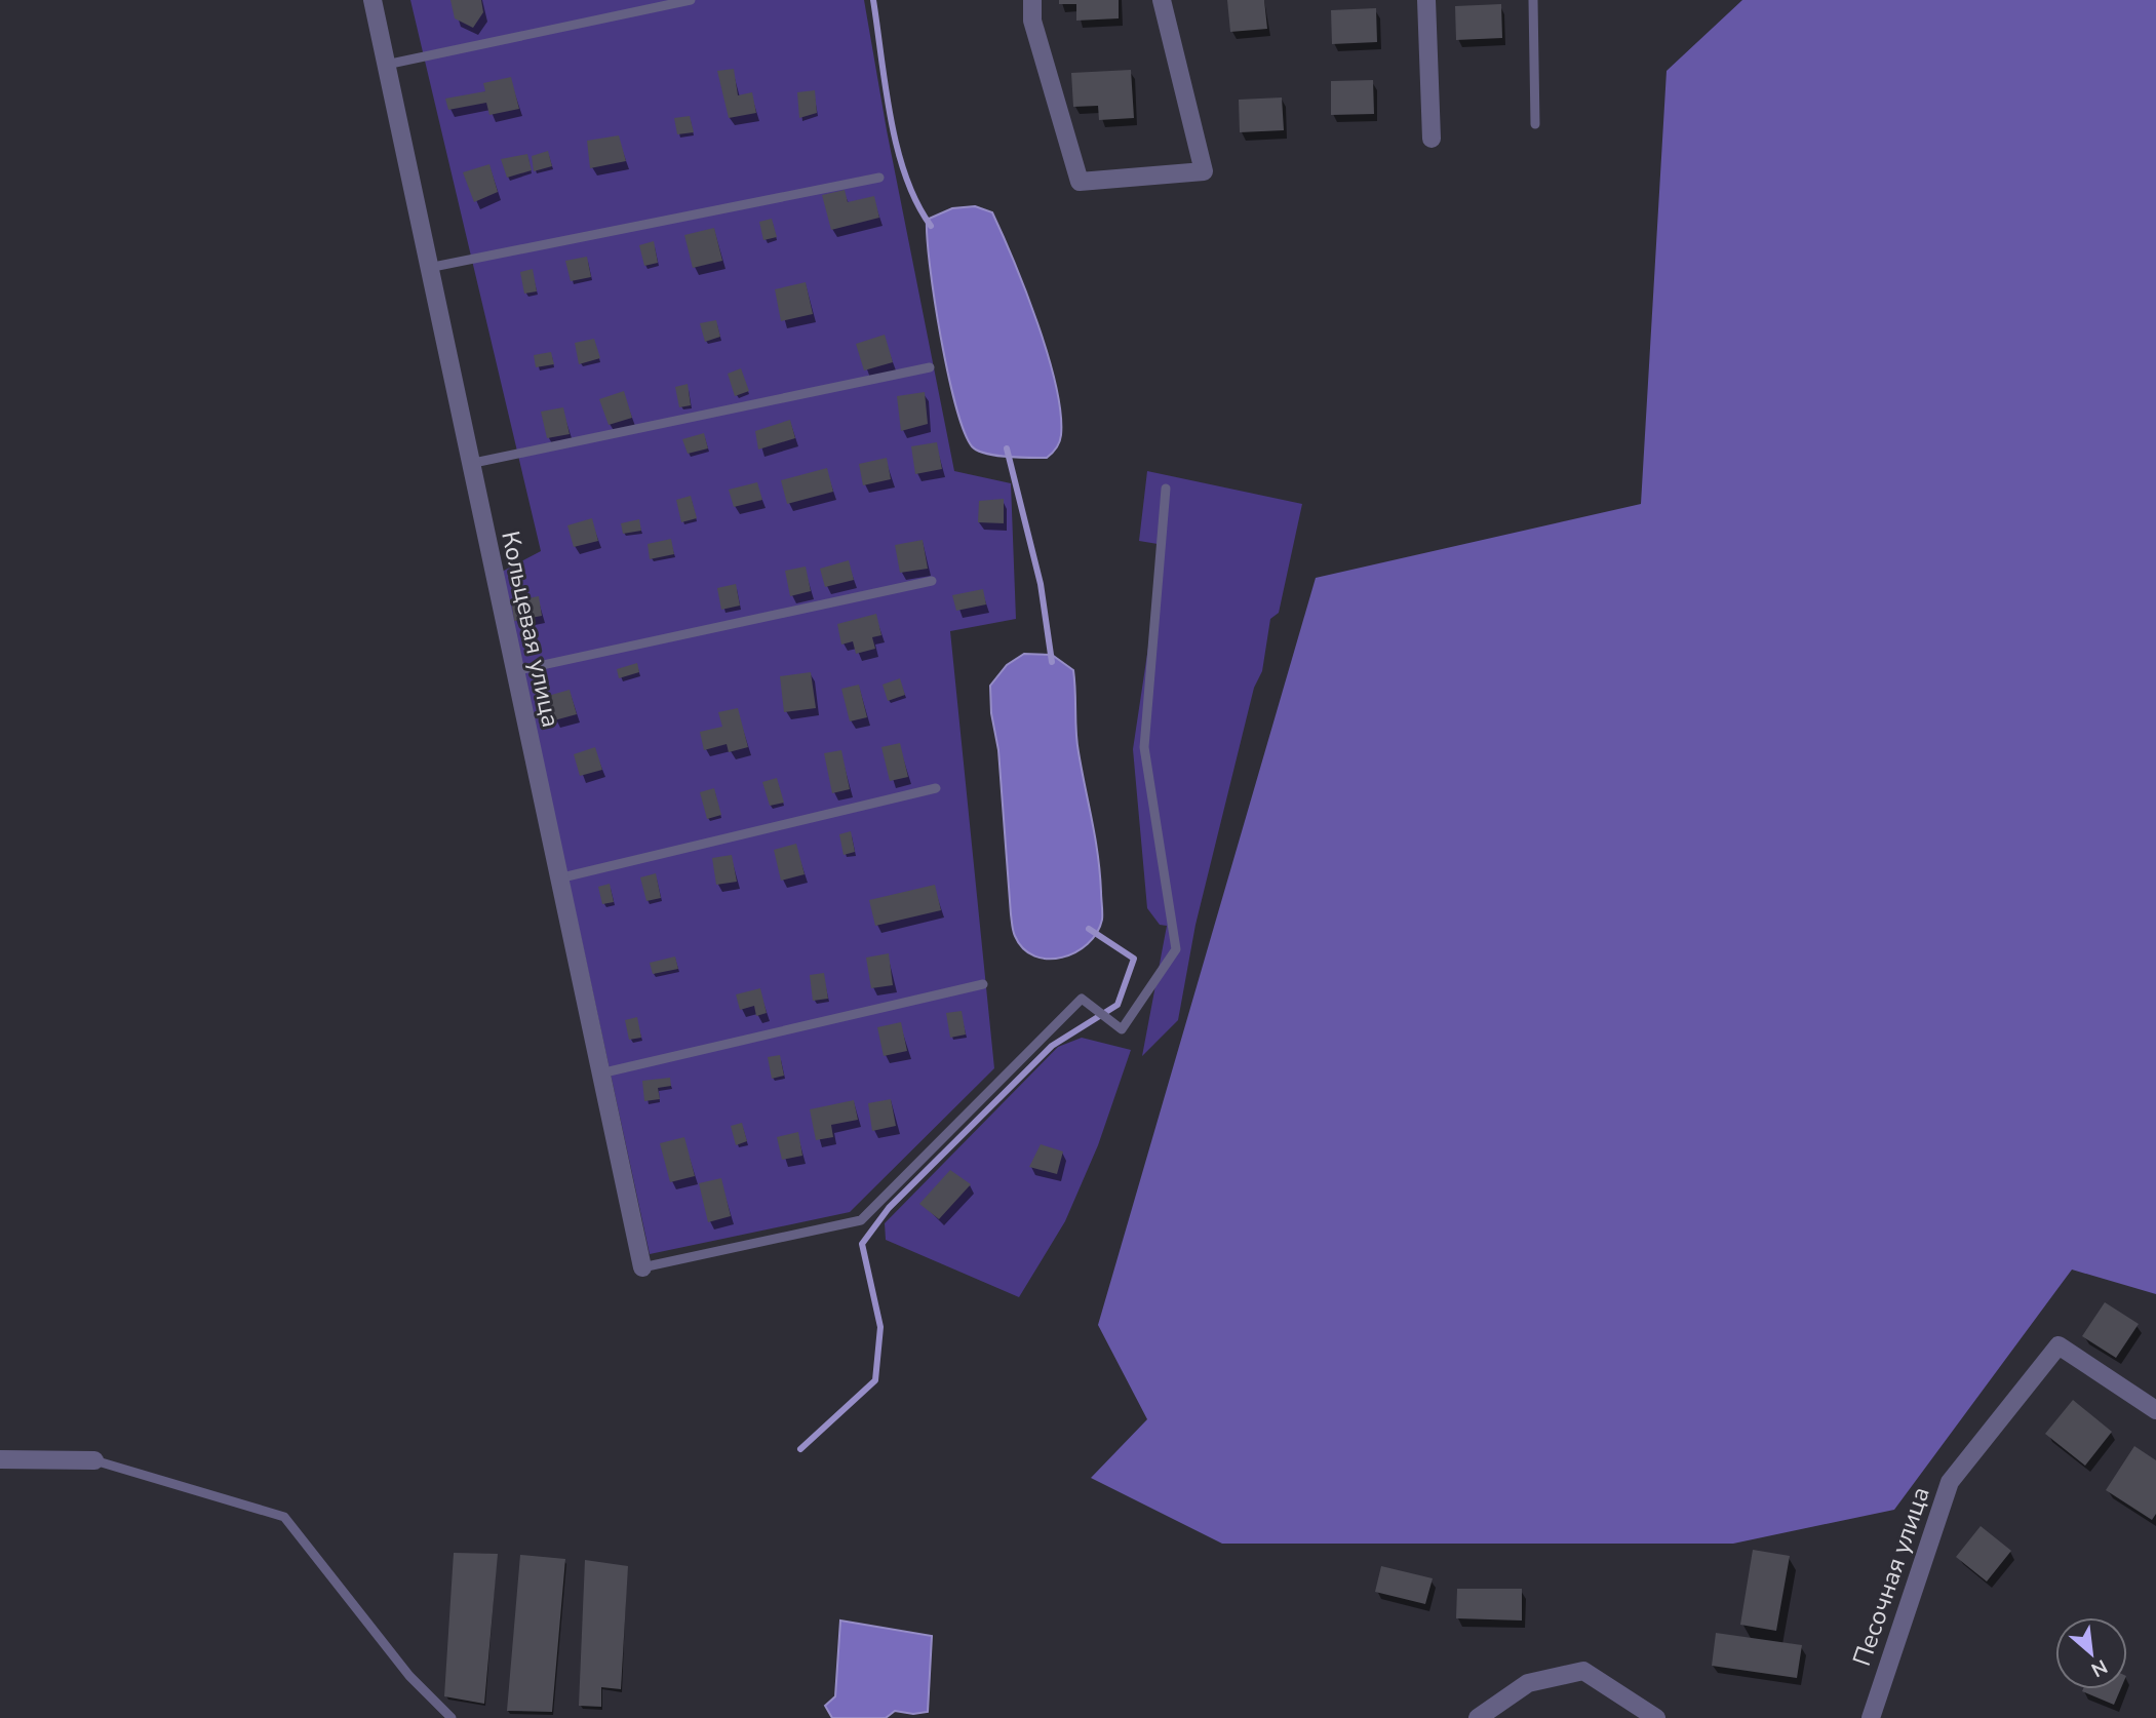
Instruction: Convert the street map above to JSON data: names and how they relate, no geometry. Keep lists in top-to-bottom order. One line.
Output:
{"streets":{"street":["Кольцевая улица","Песочная улица"]},"north":"bottom right"}
